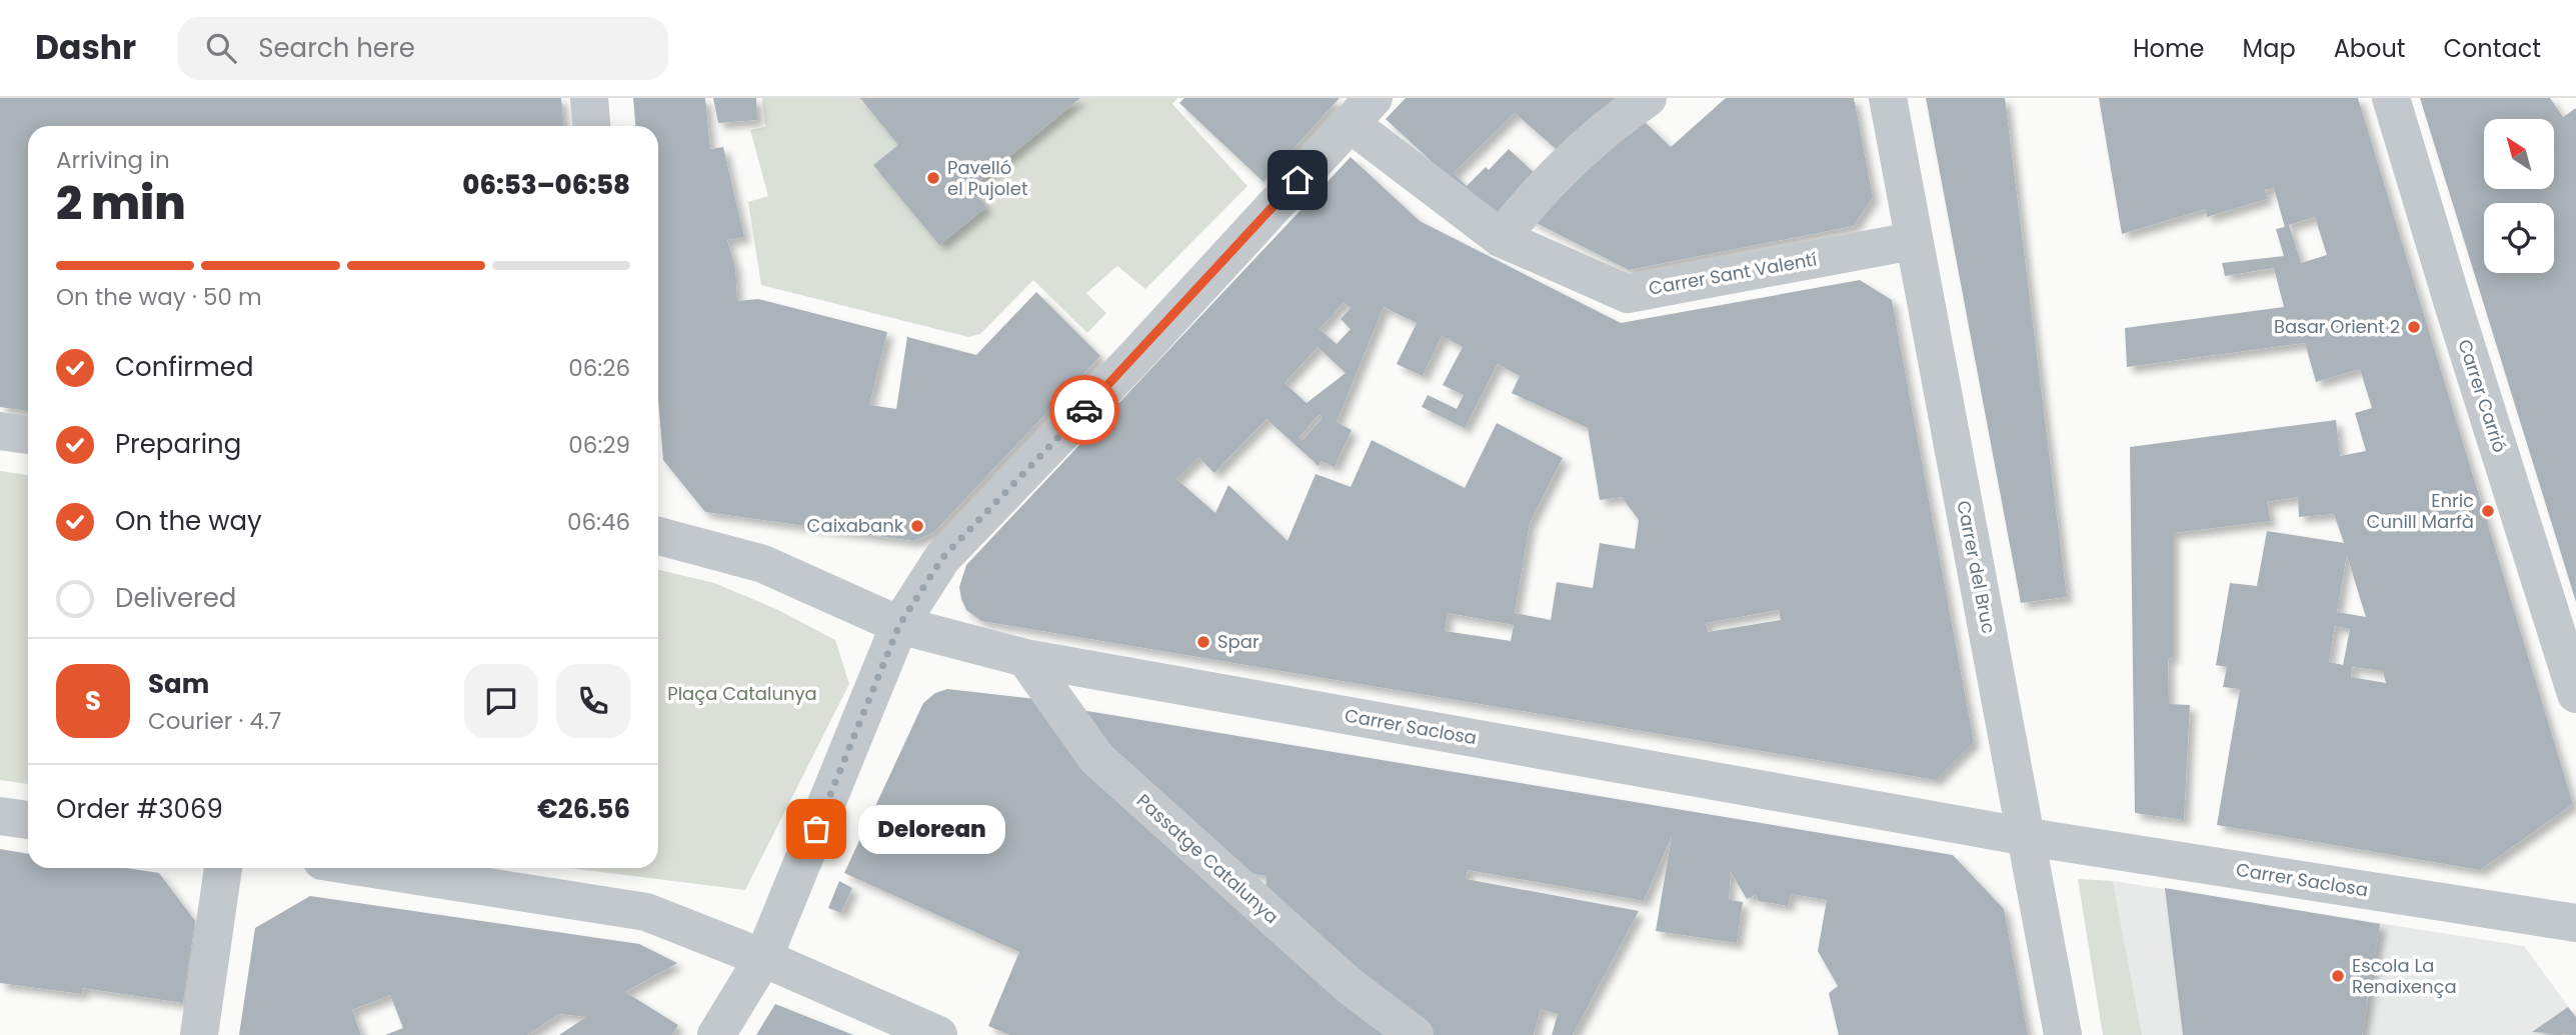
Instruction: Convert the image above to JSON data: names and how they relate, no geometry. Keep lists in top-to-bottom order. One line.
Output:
{"streets":{"street":["Carrer Sant Valentí","Carrer Carrió","Carrer del Bruc","Carrer Saclosa","Passatge Catalunya"]},"crossings":[["Carrer Sant Valentí","Carrer del Bruc"],["Carrer del Bruc","Carrer Saclosa"],["Carrer Saclosa","Passatge Catalunya"]],"parks":["Plaça Catalunya"],"places":["Pavelló el Pujolet","Basar Orient 2","Enric Cunill Marfà","Caixabank","Spar","Delorean","Escola La Renaixença"],"north":"top left","page":{"header":"Dashr","search":"Search here","nav":["Home","Map","About","Contact"],"heading":["2 min","Arriving in","06:53–06:58"],"panel":["Sam","Courier · 4.7","Order #3069","€26.56"],"bar":"On the way · 50 m","list":[["Confirmed","06:26"],["Preparing","06:29"],["On the way","06:46"],"Delivered"],"round":"S","bubble":"Delorean"}}
